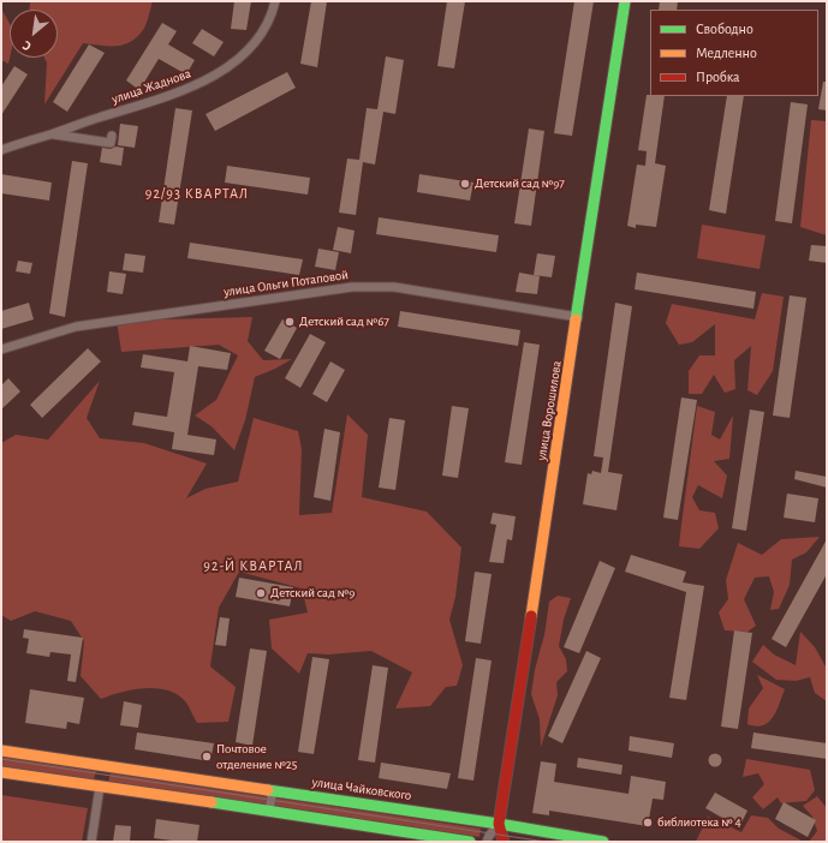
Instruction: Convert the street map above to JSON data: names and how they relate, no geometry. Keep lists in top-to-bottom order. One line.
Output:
{"streets":{"main road":["улица Ворошилова","улица Чайковского"],"street":["улица Жаднова","улица Ольги Потаповой"]},"crossings":[["улица Ольги Потаповой","улица Ворошилова"],["улица Ворошилова","улица Чайковского"]],"districts":["92/93 КВАРТАЛ","92-Й КВАРТАЛ"],"places":["Детский сад №97","Детский сад №67","Детский сад №9","Почтовое отделение №25","библиотека № 4"],"legend":["Свободно","Медленно","Пробка"],"north":"bottom left"}
